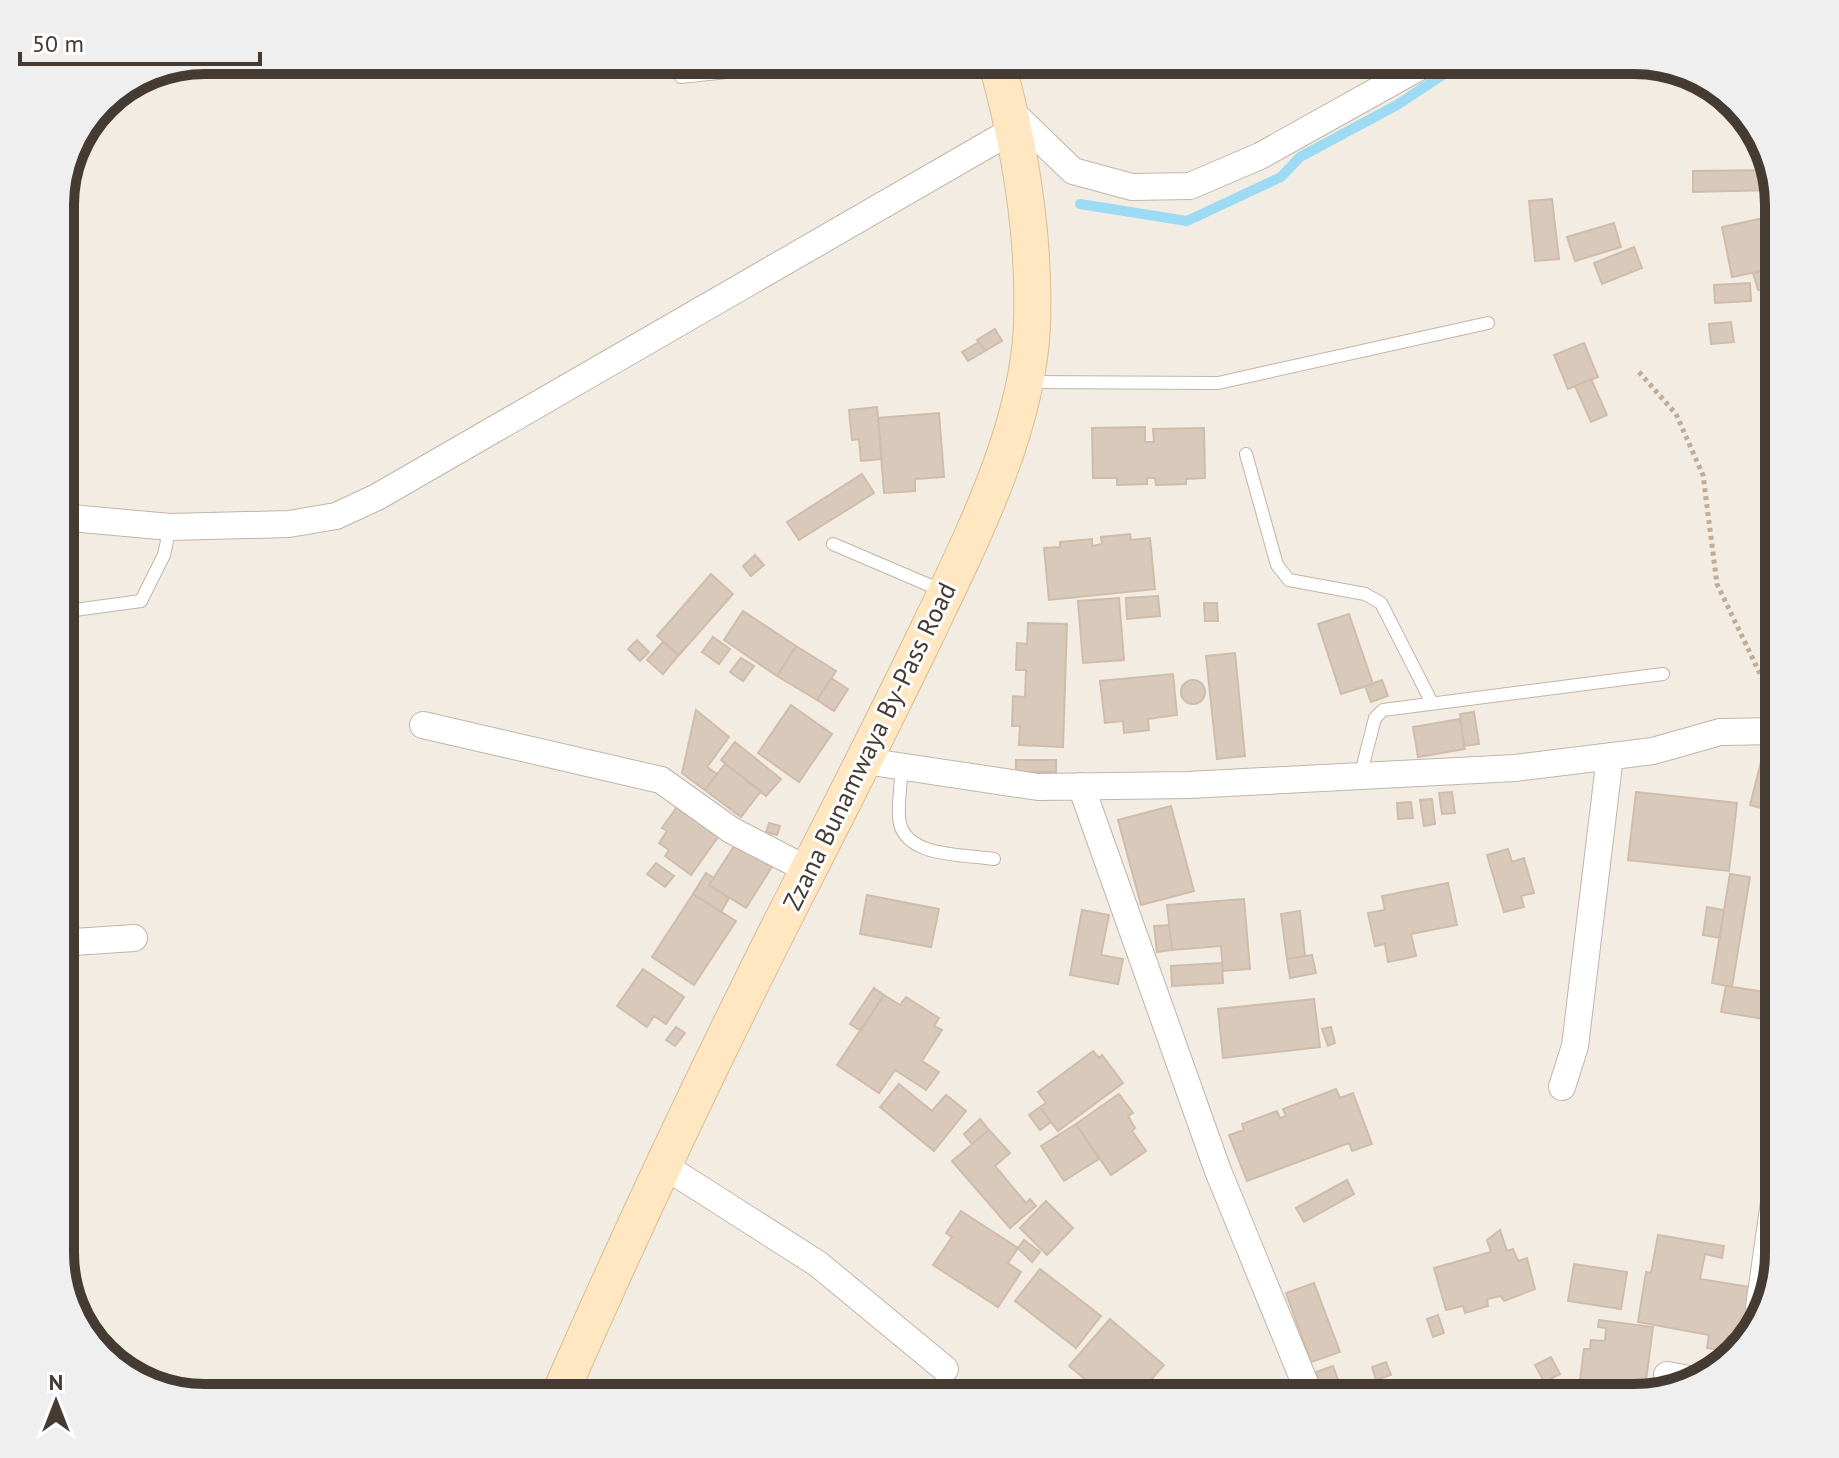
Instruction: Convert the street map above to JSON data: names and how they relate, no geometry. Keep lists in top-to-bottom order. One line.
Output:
{"streets":{"street":["Zzana Bunamwaya By-Pass Road"]},"scale_bar":"50 m","north":"top"}
